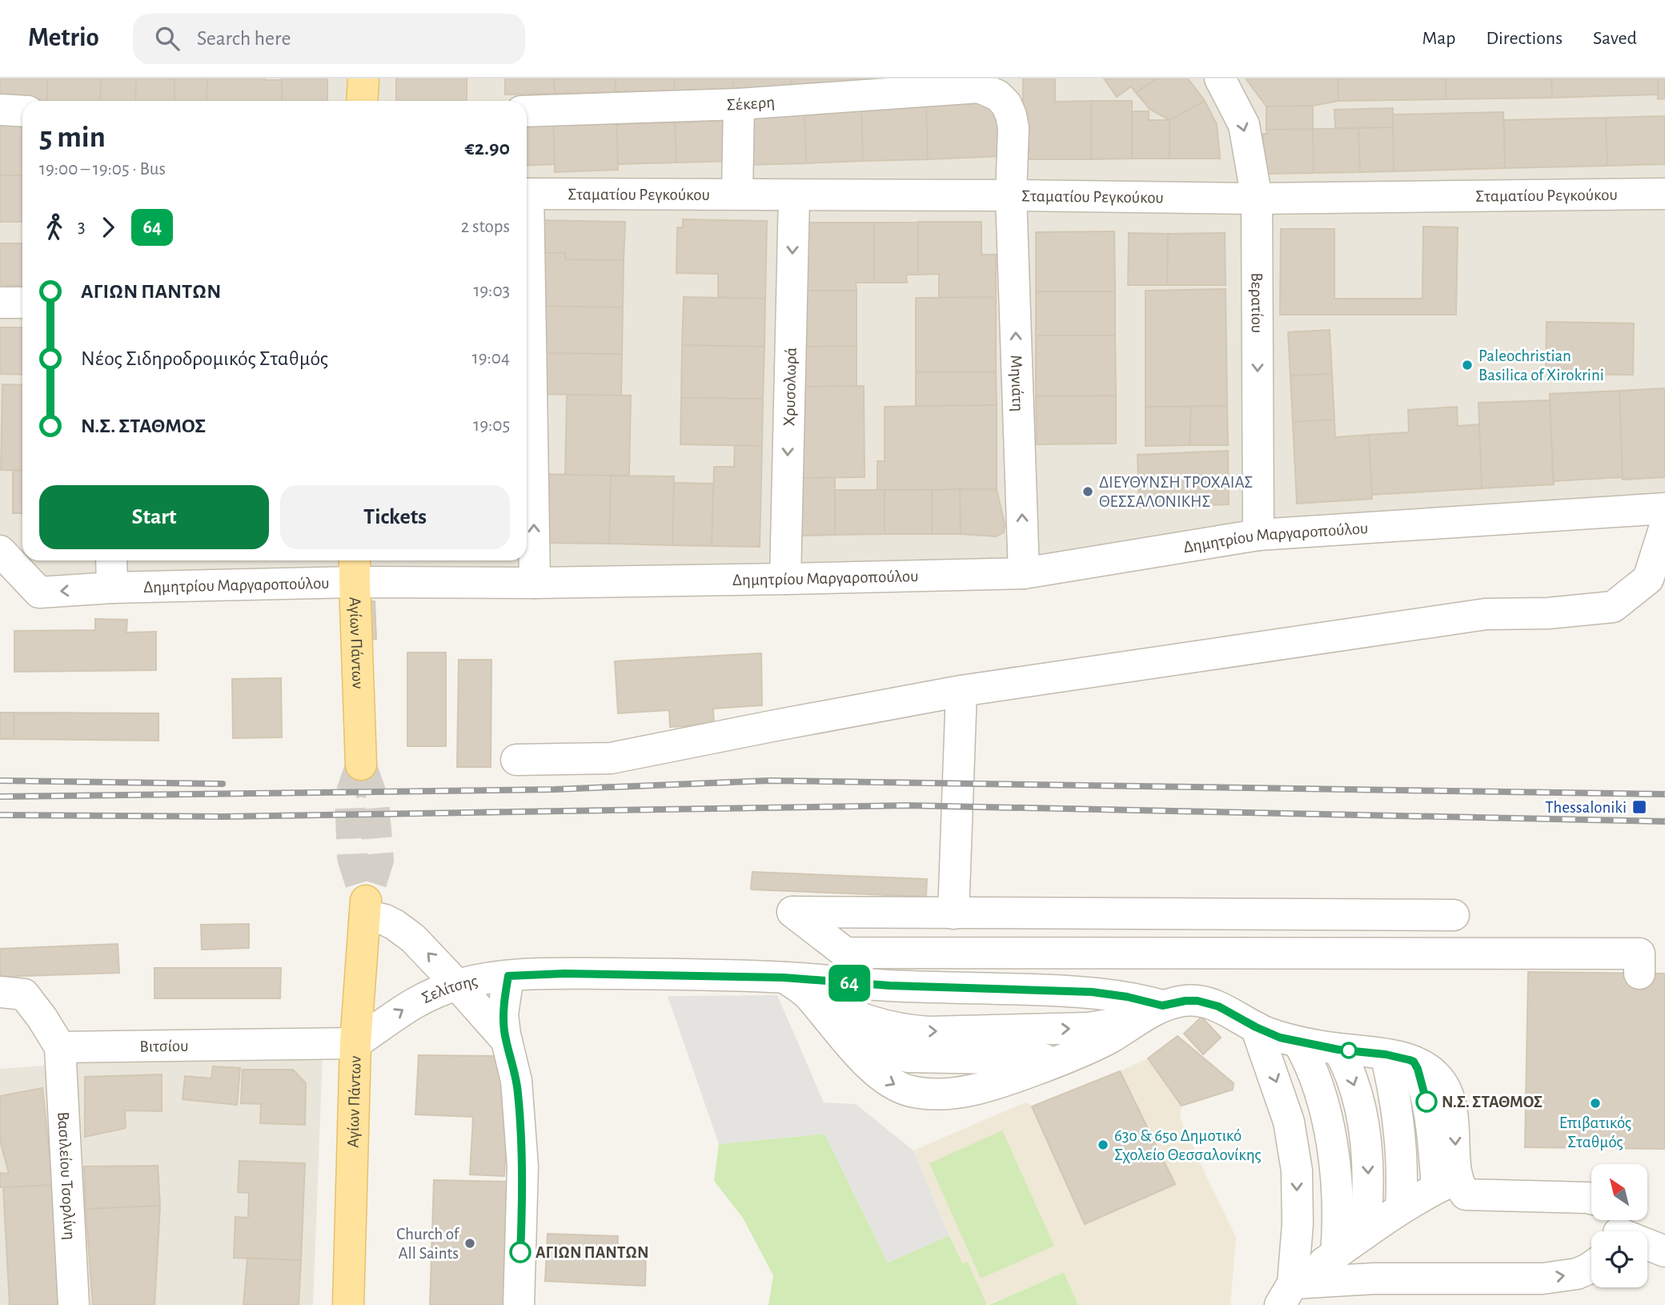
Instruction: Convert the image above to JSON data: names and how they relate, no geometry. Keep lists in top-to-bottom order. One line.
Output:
{"streets":{"main road":["Αγίων Πάντων"],"street":["Σέκερη","Σταματίου Ρεγκούκου","Βερατίου","Μηνιάτη","Χρυσολωρά","Δημητρίου Μαργαροπούλου","Σελίτσης","Βιτσίου","Βασιλείου Τσορλίνη"]},"crossings":[["Σέκερη","Σταματίου Ρεγκούκου"],["Σέκερη","Μηνιάτη"],["Σταματίου Ρεγκούκου","Βερατίου"],["Σταματίου Ρεγκούκου","Μηνιάτη"],["Σταματίου Ρεγκούκου","Χρυσολωρά"],["Βερατίου","Δημητρίου Μαργαροπούλου"],["Μηνιάτη","Δημητρίου Μαργαροπούλου"],["Χρυσολωρά","Δημητρίου Μαργαροπούλου"],["Δημητρίου Μαργαροπούλου","Αγίων Πάντων"],["Αγίων Πάντων","Σελίτσης"],["Αγίων Πάντων","Βιτσίου"],["Σελίτσης","Βιτσίου"],["Βιτσίου","Βασιλείου Τσορλίνη"]],"one_way":["Βερατίου","Μηνιάτη"],"places":{"other":["Paleochristian Basilica of Xirokrini","ΔΙΕΥΘΥΝΣΗ ΤΡΟΧΑΙΑΣ ΘΕΣΣΑΛΟΝΙΚΗΣ","Ν.Σ. ΣΤΑΘΜΟΣ","Επιβατικός Σταθμός","63ο & 65o Δημοτικό Σχολείο Θεσσαλονίκης","Church of All Saints","ΑΓΙΩΝ ΠΑΝΤΩΝ"],"transit":["Thessaloniki"]},"lines":["bus line 64"],"north":"top left","page":{"header":"Metrio","search":"Search here","nav":["Map","Directions","Saved"],"on_map":"64","heading":["5 min","19:00 – 19:05 · Bus","€2.90"],"legs":["3","64","2 stops"],"list":[{"name":"ΑΓΙΩΝ ΠΑΝΤΩΝ","value":"19:03"},{"name":"Νέος Σιδηροδρομικός Σταθμός","value":"19:04"},{"name":"Ν.Σ. ΣΤΑΘΜΟΣ","value":"19:05"}],"buttons":["Start","Tickets"]}}
